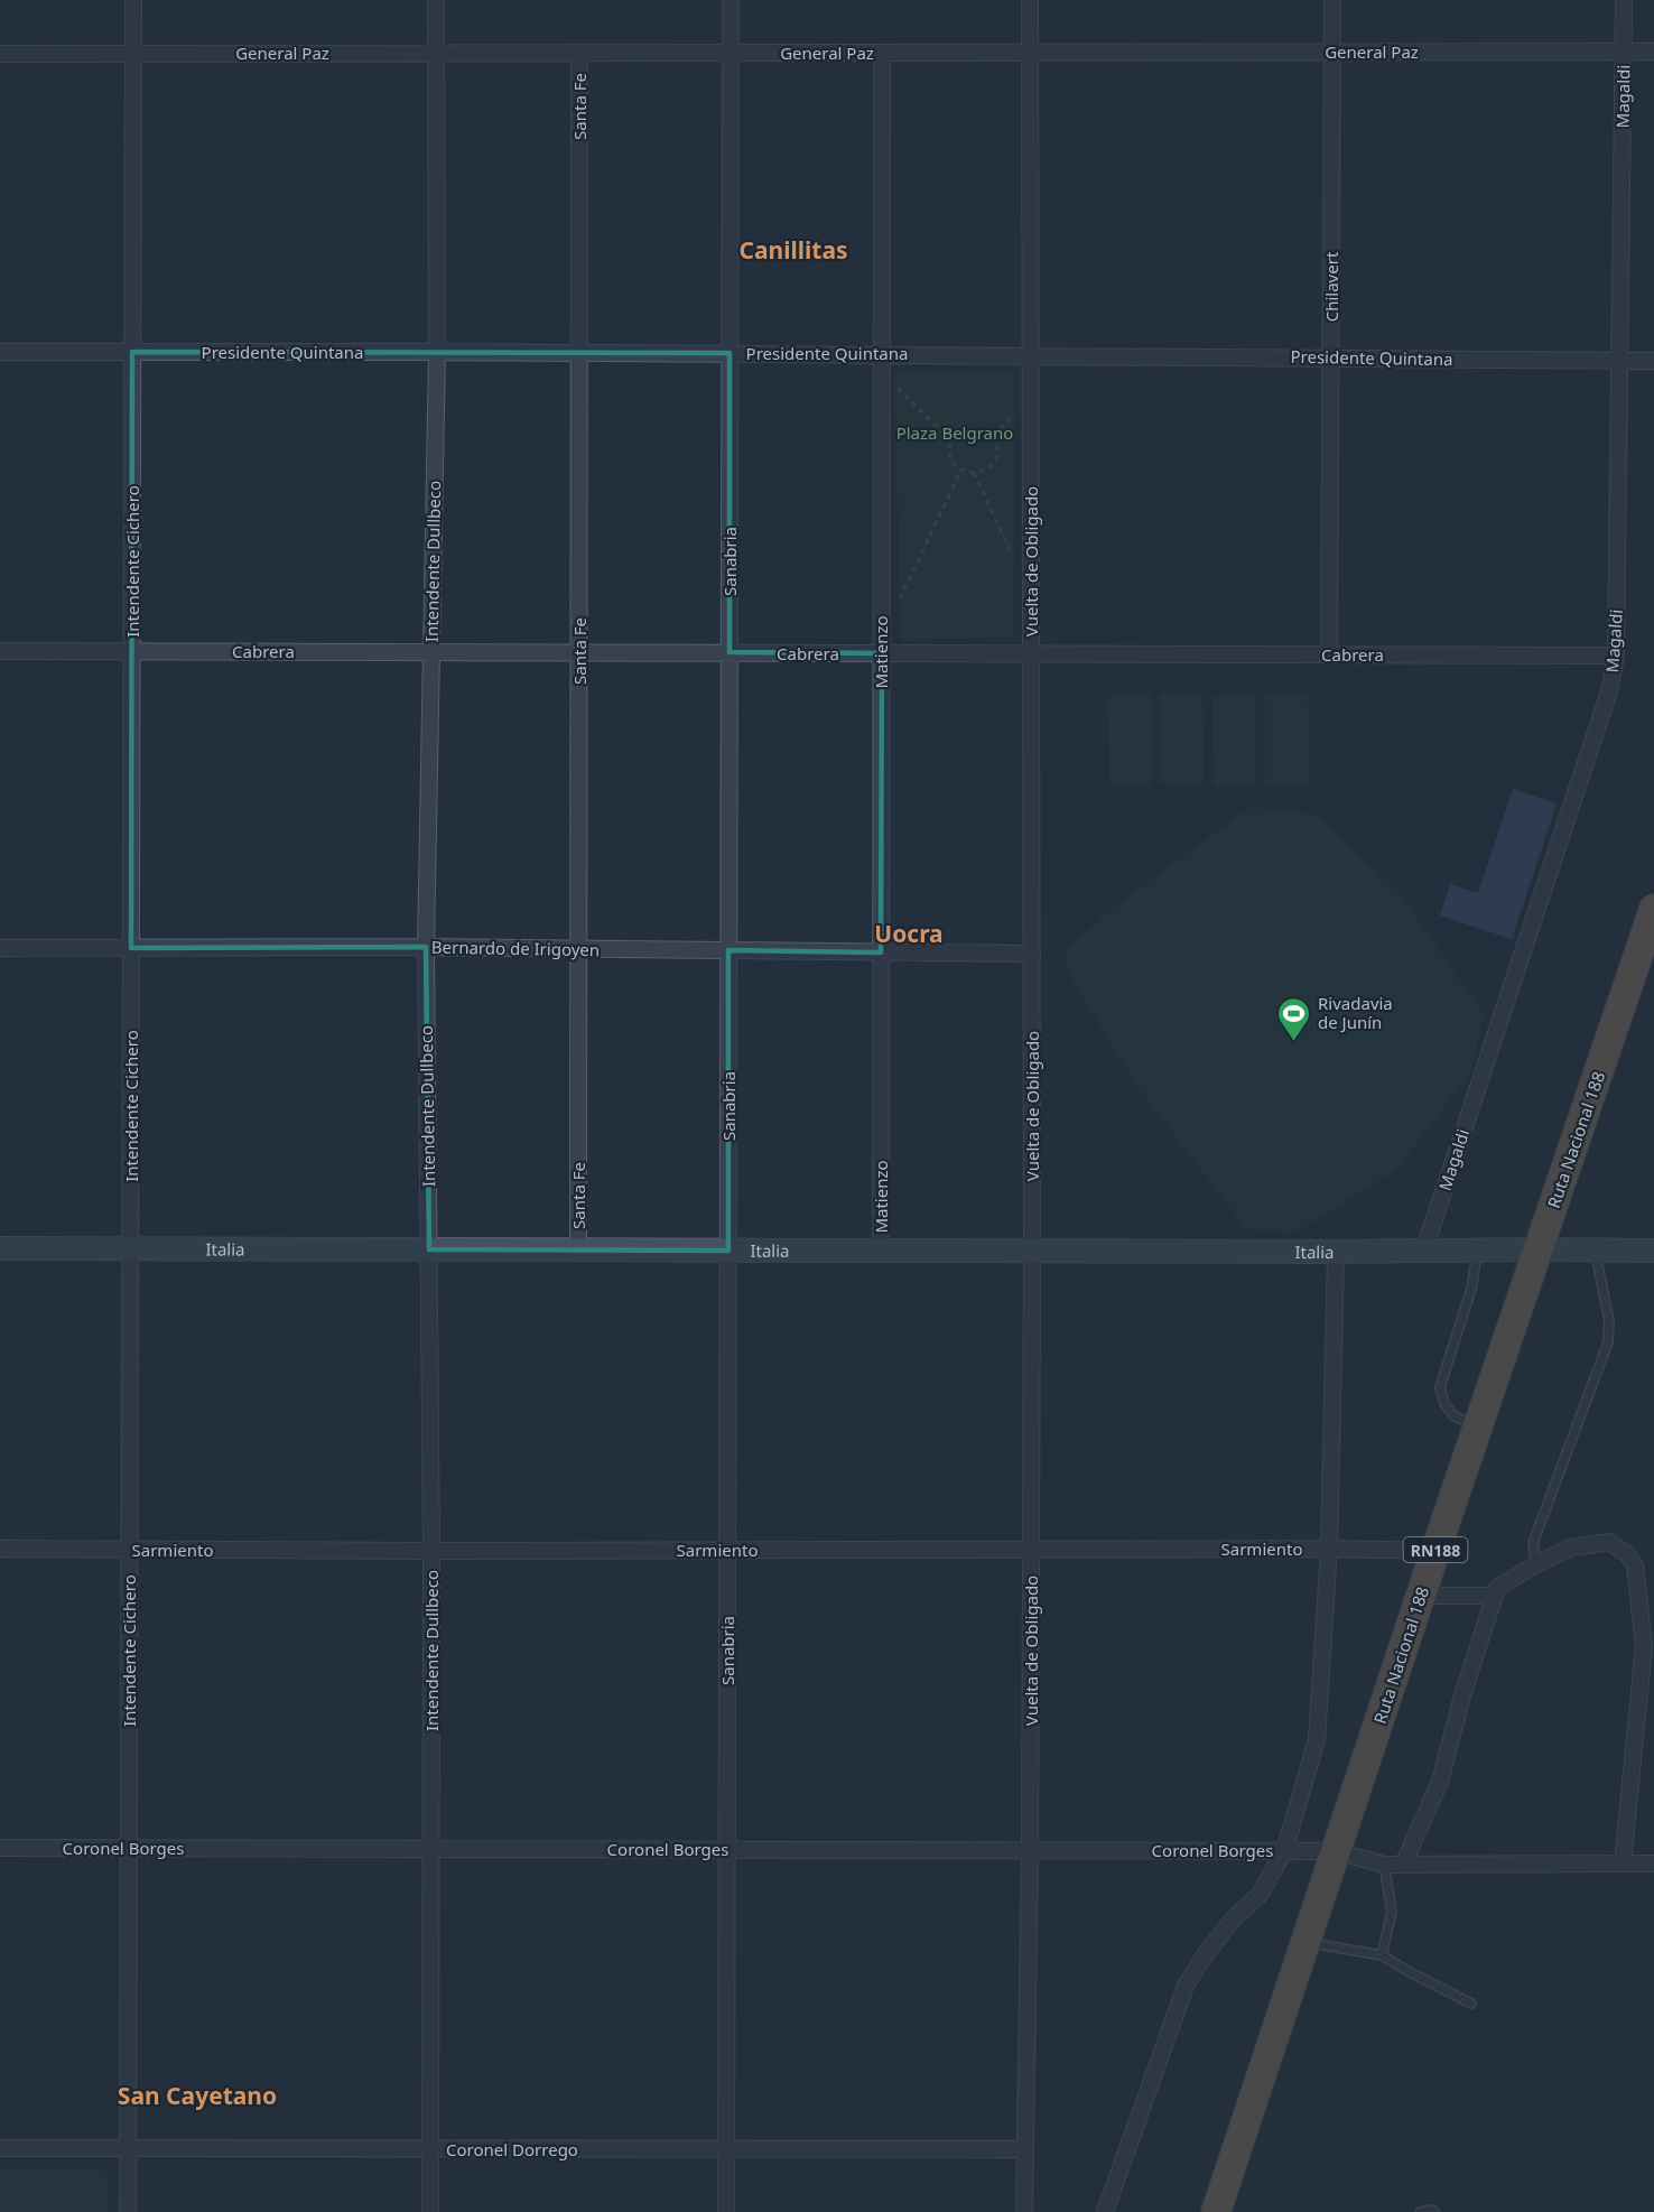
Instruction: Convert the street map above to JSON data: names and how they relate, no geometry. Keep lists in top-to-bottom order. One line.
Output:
{"streets":{"highway":["Ruta Nacional 188","RN188"],"street":["General Paz","Magaldi","Santa Fe","Chilavert","Presidente Quintana","Intendente Cichero","Intendente Dullbeco","Sanabria","Vuelta de Obligado","Cabrera","Matienzo","Bernardo de Irigoyen","Italia","Sarmiento","Coronel Borges","Coronel Dorrego"]},"crossings":[["General Paz","Magaldi"],["General Paz","Santa Fe"],["General Paz","Chilavert"],["General Paz","Intendente Cichero"],["General Paz","Intendente Dullbeco"],["General Paz","Sanabria"],["General Paz","Vuelta de Obligado"],["General Paz","Matienzo"],["Magaldi","Presidente Quintana"],["Magaldi","Cabrera"],["Magaldi","Italia"],["Santa Fe","Presidente Quintana"],["Santa Fe","Cabrera"],["Santa Fe","Bernardo de Irigoyen"],["Santa Fe","Italia"],["Chilavert","Presidente Quintana"],["Chilavert","Cabrera"],["Presidente Quintana","Intendente Cichero"],["Presidente Quintana","Intendente Dullbeco"],["Presidente Quintana","Sanabria"],["Presidente Quintana","Vuelta de Obligado"],["Presidente Quintana","Matienzo"],["Intendente Cichero","Cabrera"],["Intendente Cichero","Bernardo de Irigoyen"],["Intendente Cichero","Italia"],["Intendente Cichero","Sarmiento"],["Intendente Cichero","Coronel Borges"],["Intendente Cichero","Coronel Dorrego"],["Intendente Dullbeco","Cabrera"],["Intendente Dullbeco","Bernardo de Irigoyen"],["Intendente Dullbeco","Italia"],["Intendente Dullbeco","Sarmiento"],["Intendente Dullbeco","Coronel Borges"],["Intendente Dullbeco","Coronel Dorrego"],["Sanabria","Cabrera"],["Sanabria","Bernardo de Irigoyen"],["Sanabria","Italia"],["Sanabria","Sarmiento"],["Sanabria","Coronel Borges"],["Sanabria","Coronel Dorrego"],["Vuelta de Obligado","Cabrera"],["Vuelta de Obligado","Bernardo de Irigoyen"],["Vuelta de Obligado","Italia"],["Vuelta de Obligado","Sarmiento"],["Vuelta de Obligado","Coronel Borges"],["Vuelta de Obligado","Coronel Dorrego"],["Cabrera","Matienzo"],["Matienzo","Bernardo de Irigoyen"],["Matienzo","Italia"],["Ruta Nacional 188","Italia"],["Ruta Nacional 188","Sarmiento"],["Ruta Nacional 188","Coronel Borges"]],"districts":["Canillitas","Uocra","San Cayetano"],"parks":["Plaza Belgrano"],"places":{"sports":["Rivadavia de Junín"]}}
